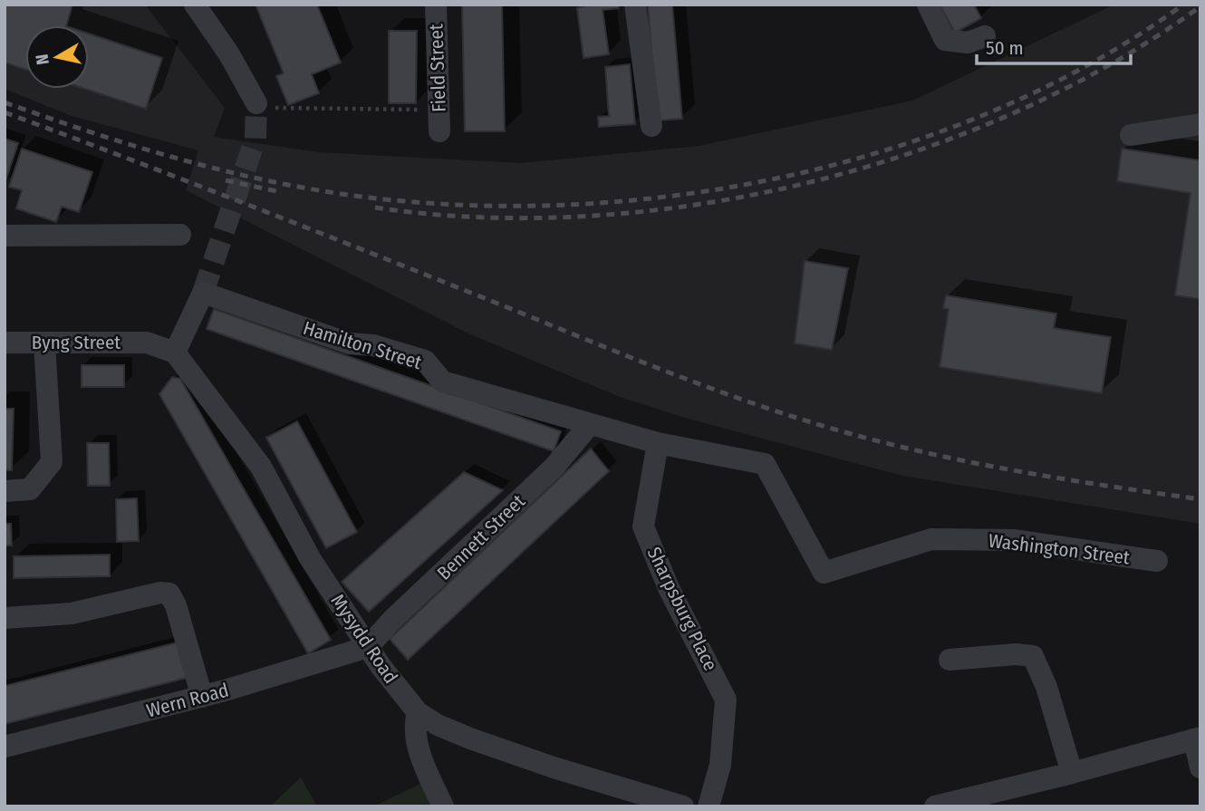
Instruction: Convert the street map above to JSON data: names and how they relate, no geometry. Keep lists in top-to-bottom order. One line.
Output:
{"streets":{"street":["Field Street","Byng Street","Hamilton Street","Bennett Street","Washington Street","Sharpsburg Place","Mysydd Road","Wern Road"]},"crossings":[["Byng Street","Hamilton Street"],["Byng Street","Mysydd Road"],["Hamilton Street","Bennett Street"],["Hamilton Street","Washington Street"],["Hamilton Street","Sharpsburg Place"],["Hamilton Street","Mysydd Road"],["Bennett Street","Mysydd Road"],["Bennett Street","Wern Road"],["Washington Street","Sharpsburg Place"],["Mysydd Road","Wern Road"]],"scale_bar":"50 m","north":"left"}
